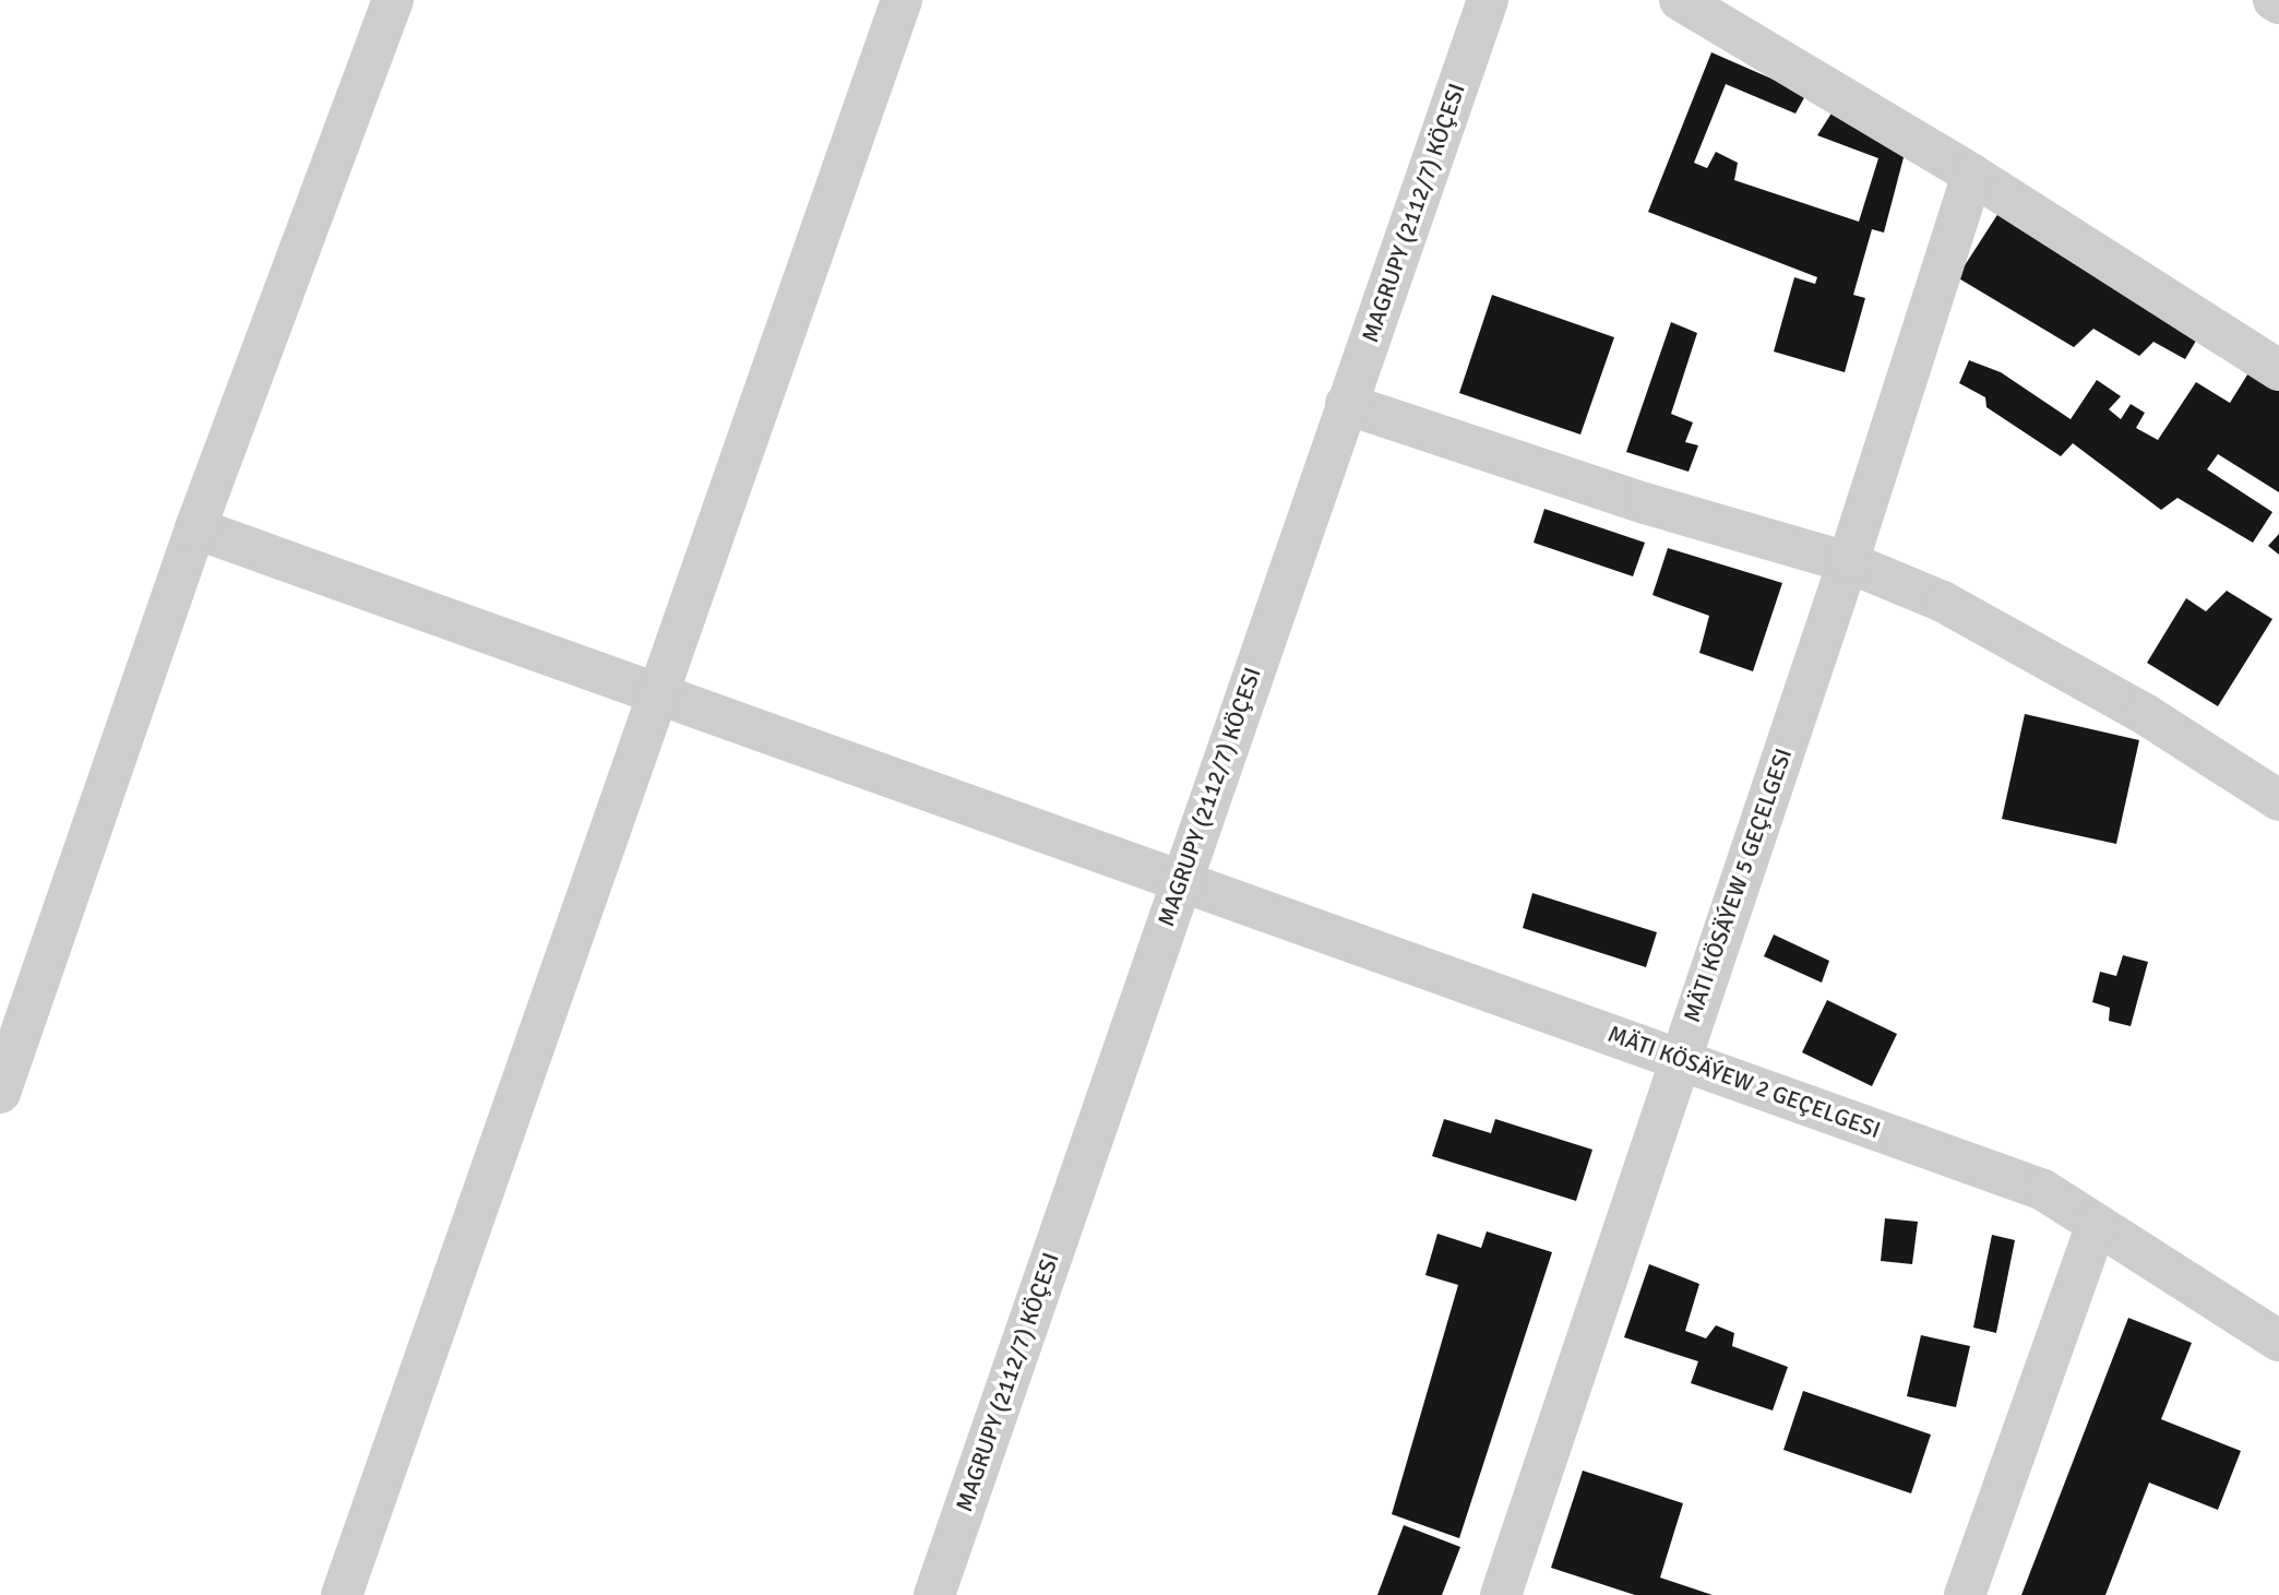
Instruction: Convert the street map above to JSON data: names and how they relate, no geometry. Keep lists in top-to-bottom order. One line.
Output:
{"streets":{"street":["MAGRUPY (2112/7) KÖÇESI","MÄTI KÖSÄÝEW 5 GEÇELGESI","MÄTI KÖSÄÝEW 2 GEÇELGESI"]},"crossings":[["MAGRUPY (2112/7) KÖÇESI","MÄTI KÖSÄÝEW 2 GEÇELGESI"],["MÄTI KÖSÄÝEW 5 GEÇELGESI","MÄTI KÖSÄÝEW 2 GEÇELGESI"]]}
